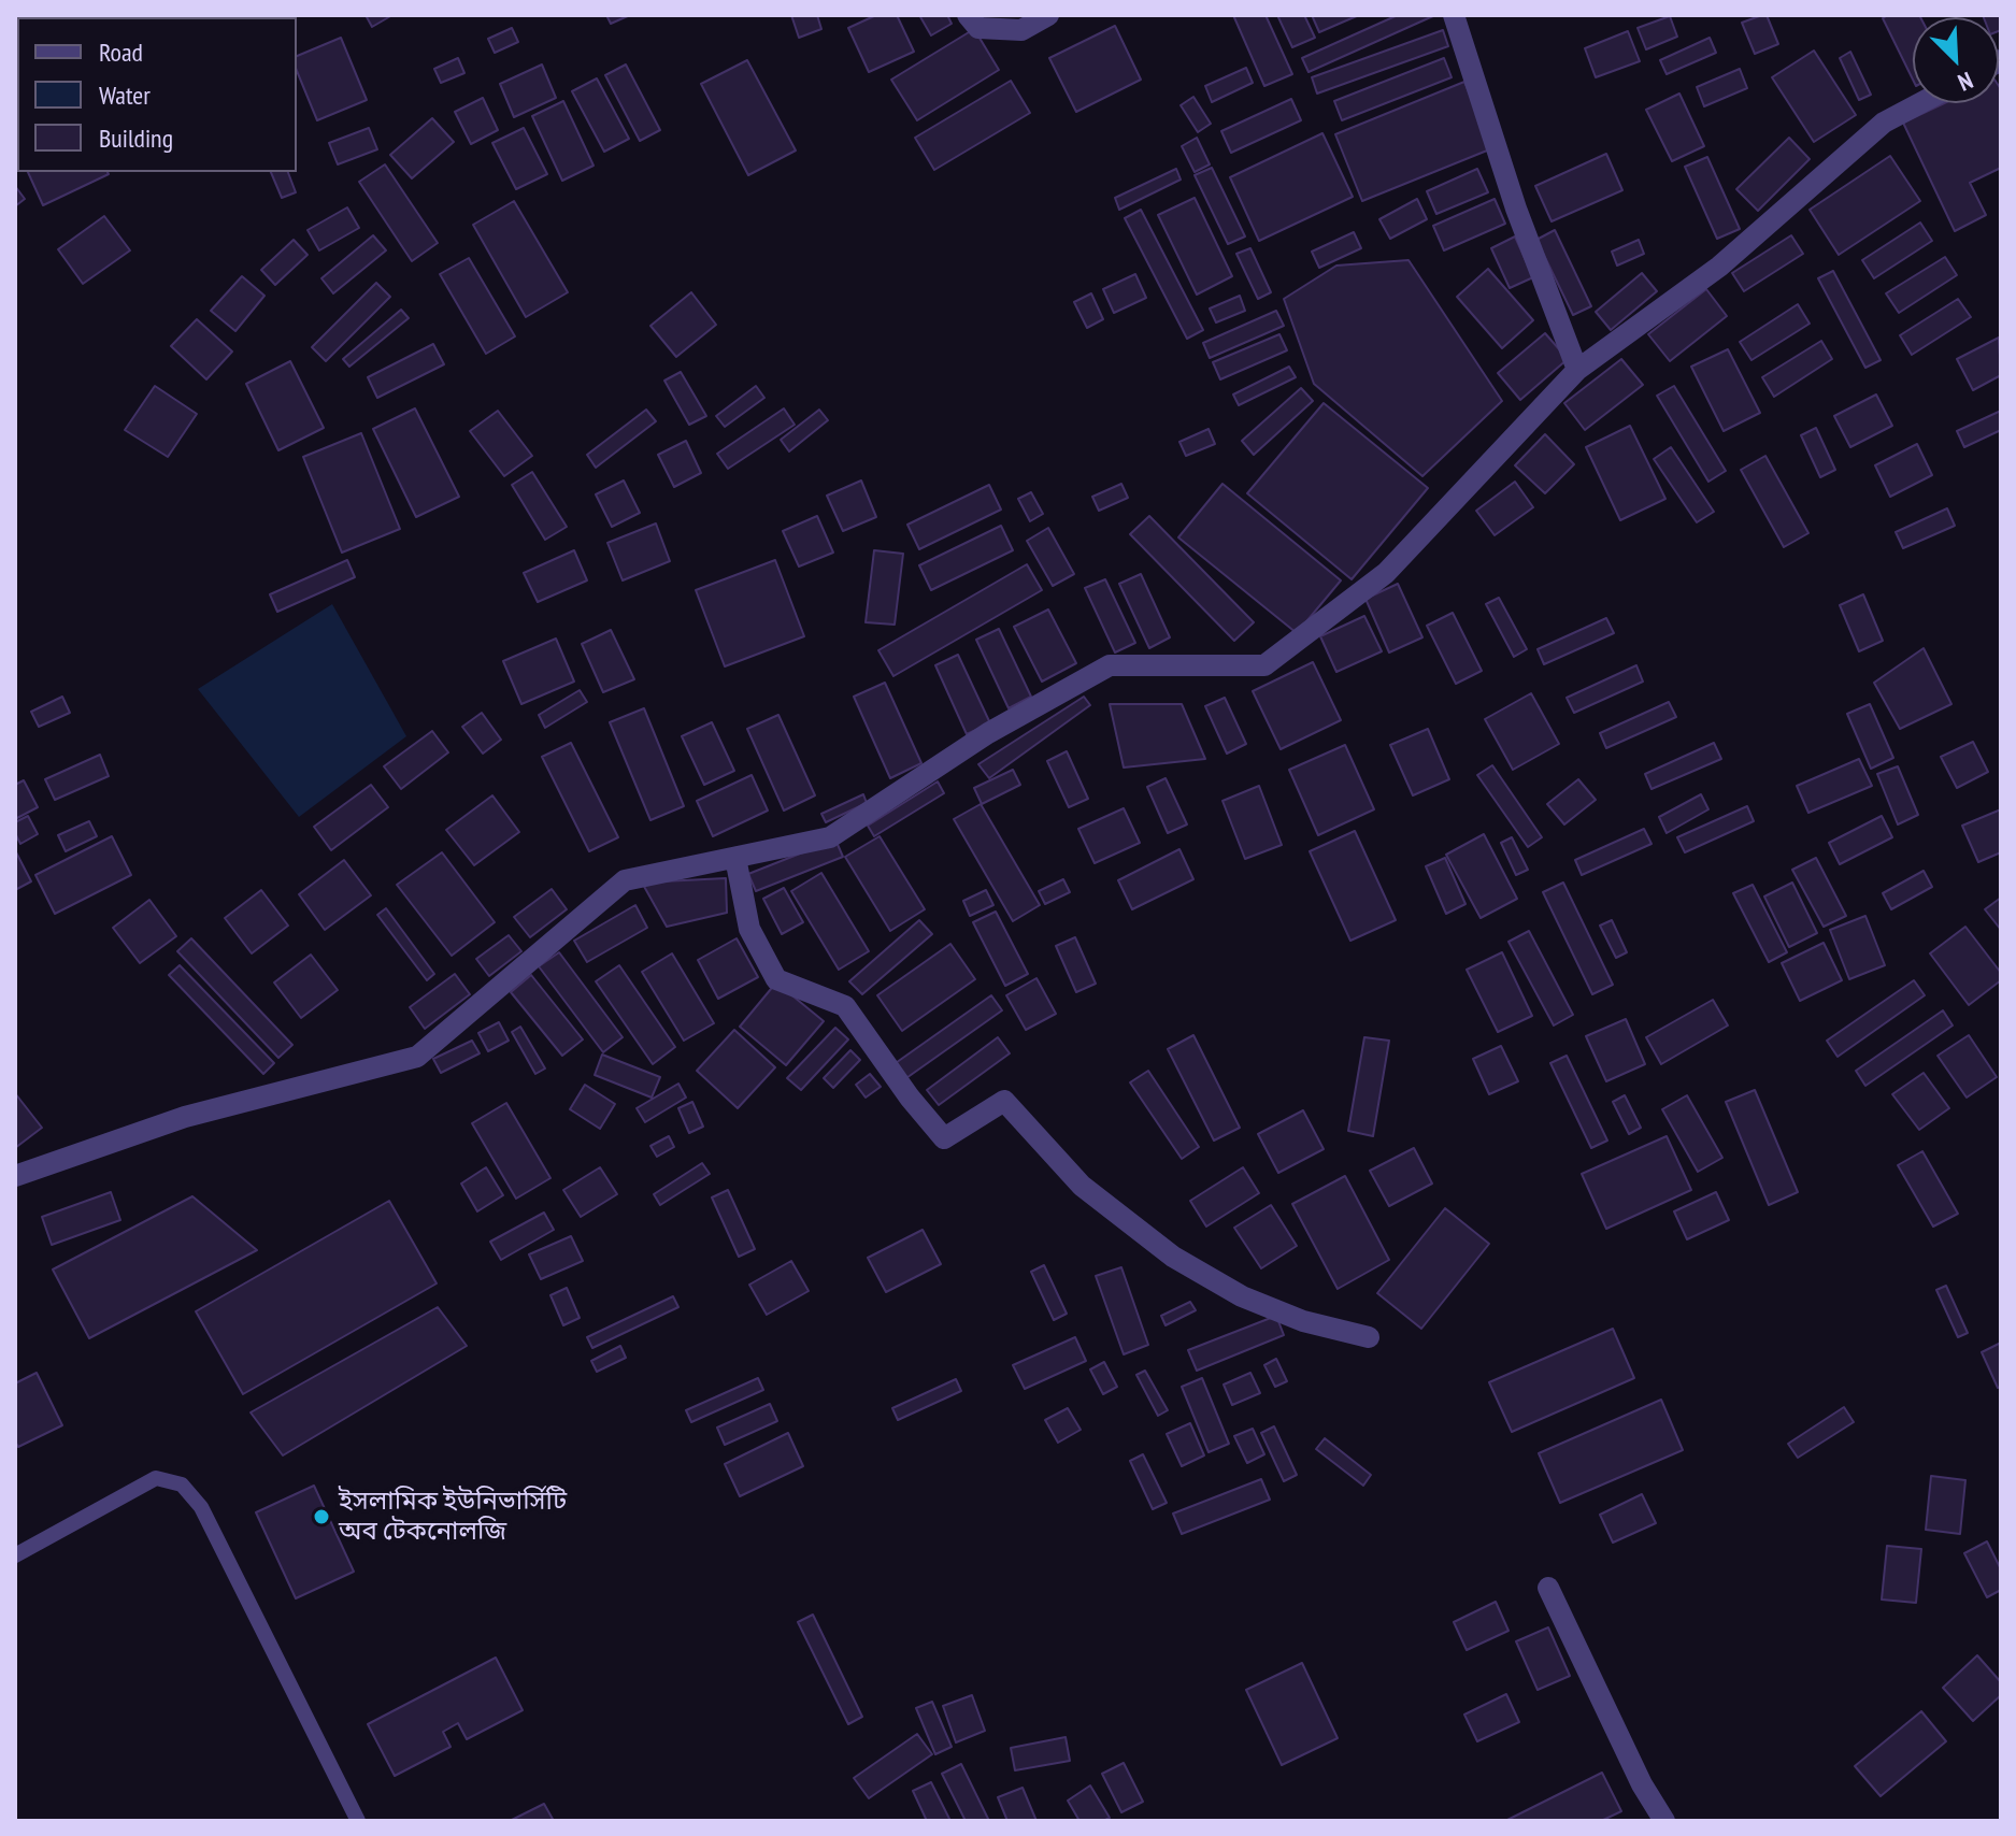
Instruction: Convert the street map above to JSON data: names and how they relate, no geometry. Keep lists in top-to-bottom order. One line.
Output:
{"places":["ইসলামিক ইউনিভার্সিটি অব টেকনোলজি"],"legend":["Road","Water","Building"],"north":"bottom right"}
